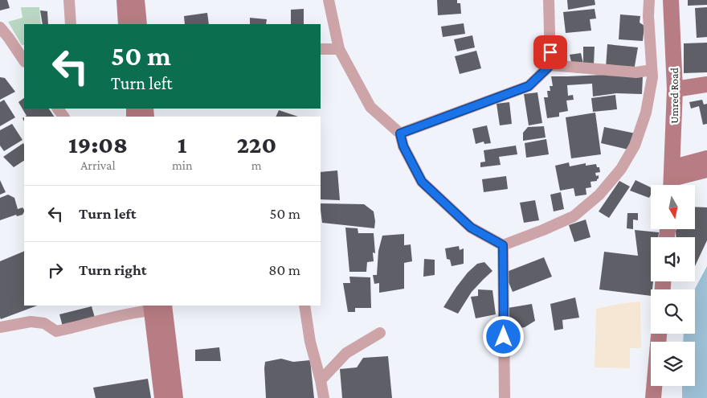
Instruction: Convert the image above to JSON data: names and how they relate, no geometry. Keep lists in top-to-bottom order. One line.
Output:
{"streets":{"street":["Umred Road"]},"north":"bottom","page":{"turn":["50 m","Turn left"],"eta":["19:08","Arrival","1","min","220","m"],"list":[{"name":"Turn left","value":"50 m"},{"name":"Turn right","value":"80 m"}]}}
